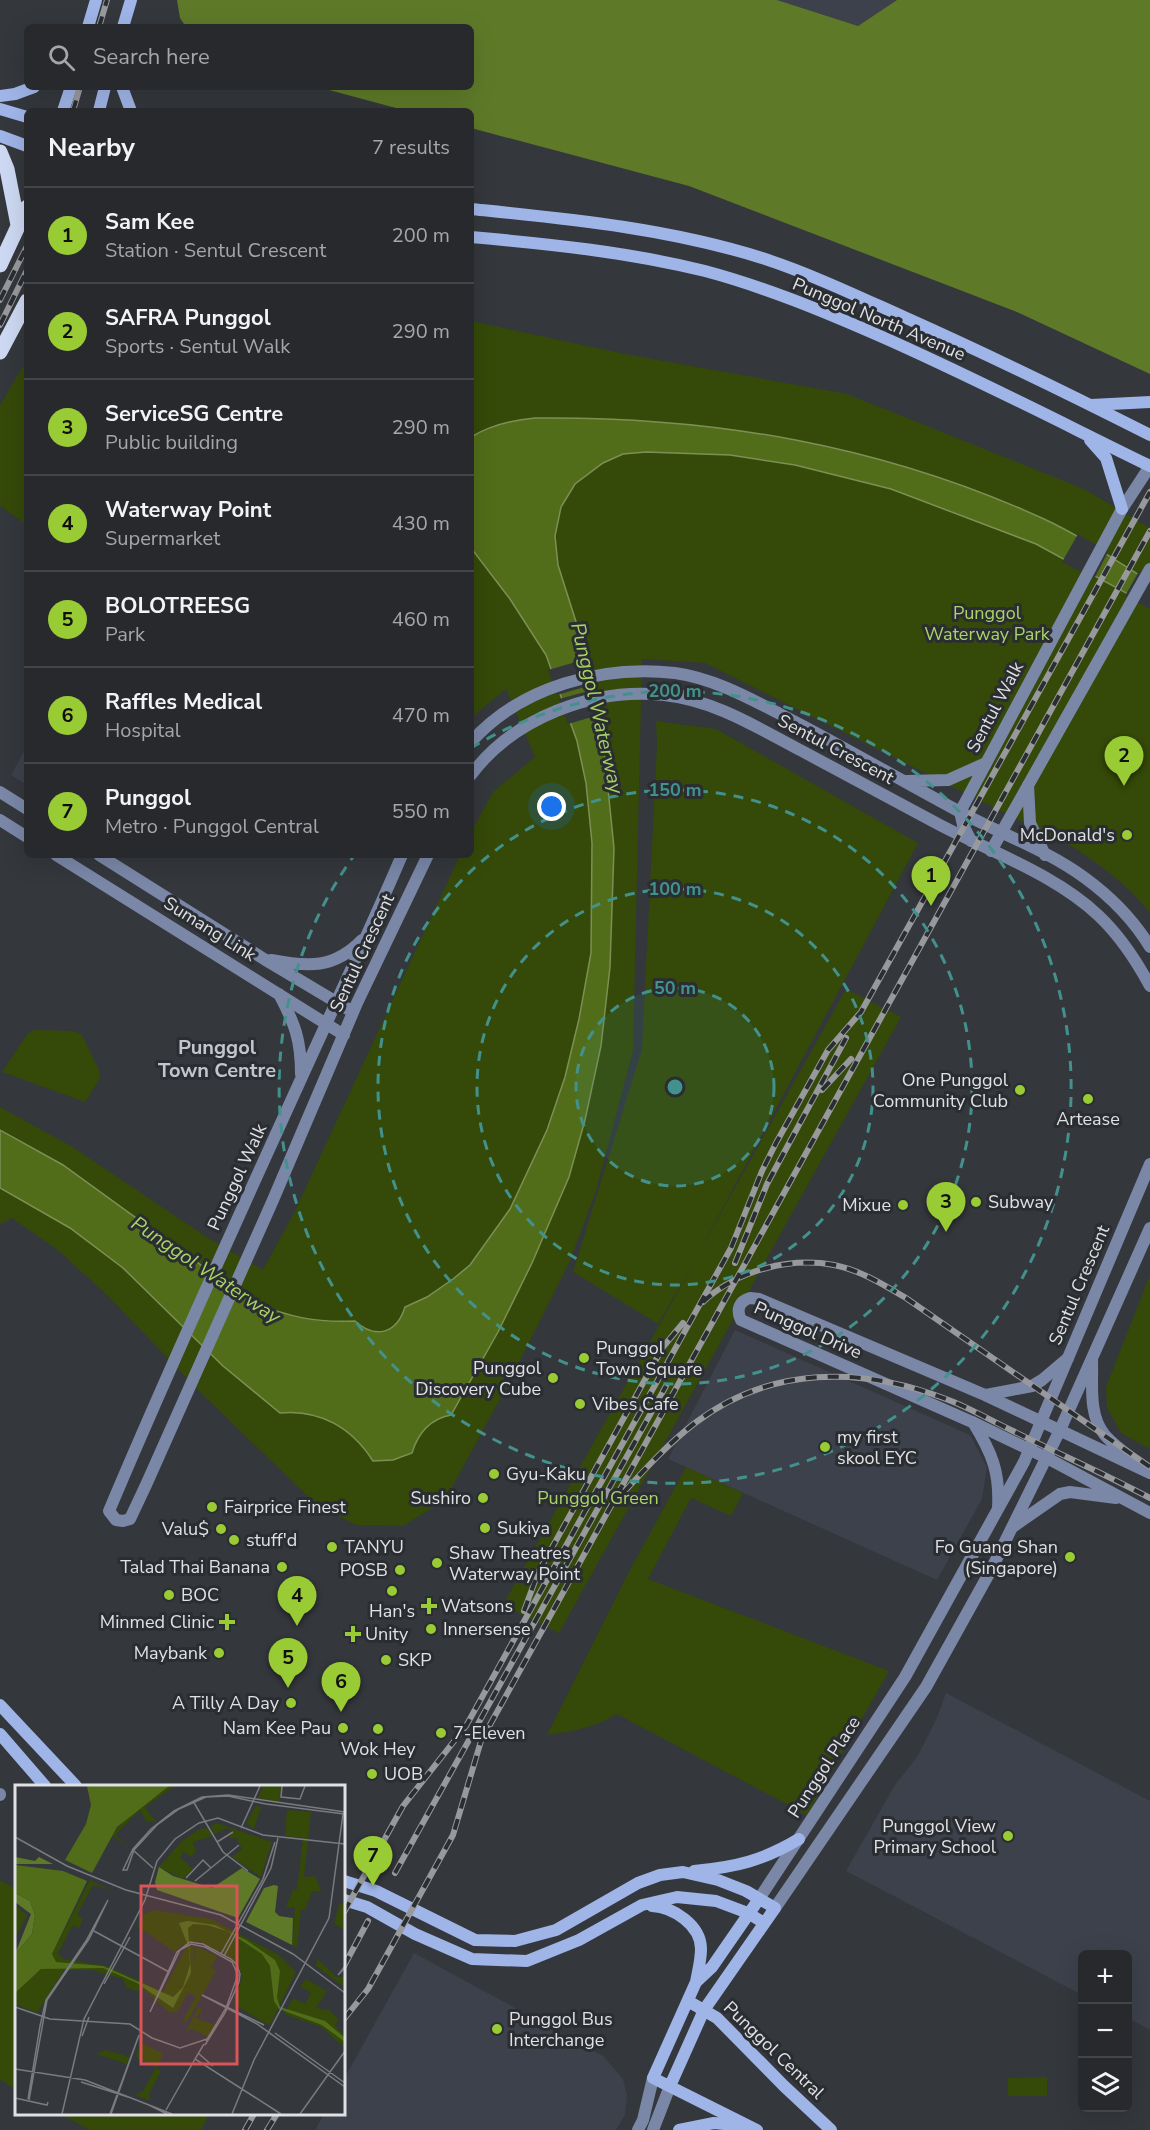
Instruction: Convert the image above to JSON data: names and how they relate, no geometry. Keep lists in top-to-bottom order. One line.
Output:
{"streets":{"main road":["Punggol North Avenue","Punggol Place","Punggol Central"],"street":["Sentul Walk","Sentul Crescent","Sumang Link","Punggol Walk","Punggol Drive"]},"crossings":[["Punggol North Avenue","Sentul Walk"],["Sentul Walk","Sentul Crescent"],["Sentul Crescent","Sumang Link"],["Sentul Crescent","Punggol Walk"],["Sentul Crescent","Punggol Drive"],["Sentul Crescent","Punggol Place"],["Sumang Link","Punggol Walk"],["Punggol Drive","Punggol Place"],["Punggol Place","Punggol Central"]],"districts":["Punggol Town Centre"],"water":["Punggol Waterway"],"parks":["Punggol Waterway Park","Punggol Green"],"places":{"other":["McDonald's","One Punggol Community Club","Artease","Subway","Mixue","Punggol Town Square","Punggol Discovery Cube","Vibes Cafe","my first skool EYC","Gyu-Kaku","Sushiro","Fairprice Finest","Sukiya","Valu$","stuff'd","TANYU","Fo Guang Shan (Singapore)","Shaw Theatres Waterway Point","Talad Thai Banana","POSB","Han's","BOC","Innersense","Maybank","SKP","A Tilly A Day","Nam Kee Pau","Wok Hey","7-Eleven","UOB","Punggol View Primary School","Punggol Bus Interchange"],"health":["Watsons","Minmed Clinic","Unity"]},"page":{"search":"Search here","heading":["Nearby","7 results"],"list":[{"mark":"1","name":"Sam Kee","note":"Station · Sentul Crescent","value":"200 m"},{"mark":"2","name":"SAFRA Punggol","note":"Sports · Sentul Walk","value":"290 m"},{"mark":"3","name":"ServiceSG Centre","note":"Public building","value":"290 m"},{"mark":"4","name":"Waterway Point","note":"Supermarket","value":"430 m"},{"mark":"5","name":"BOLOTREESG","note":"Park","value":"460 m"},{"mark":"6","name":"Raffles Medical","note":"Hospital","value":"470 m"},{"mark":"7","name":"Punggol","note":"Metro · Punggol Central","value":"550 m"}],"pins":["2","1","3","4","5","6","7"],"map_buttons":["+","−"]},"rings":["200 m","150 m","100 m","50 m"]}
